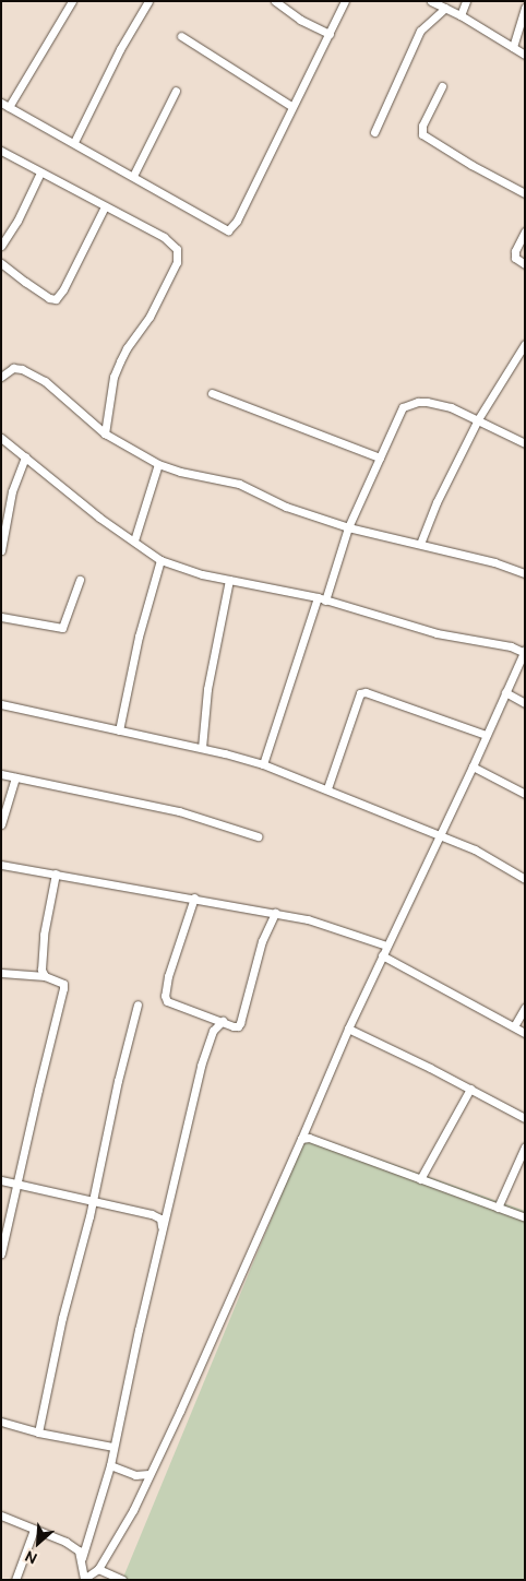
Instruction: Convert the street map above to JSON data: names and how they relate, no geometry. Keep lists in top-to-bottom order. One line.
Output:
{"north":"bottom left"}
